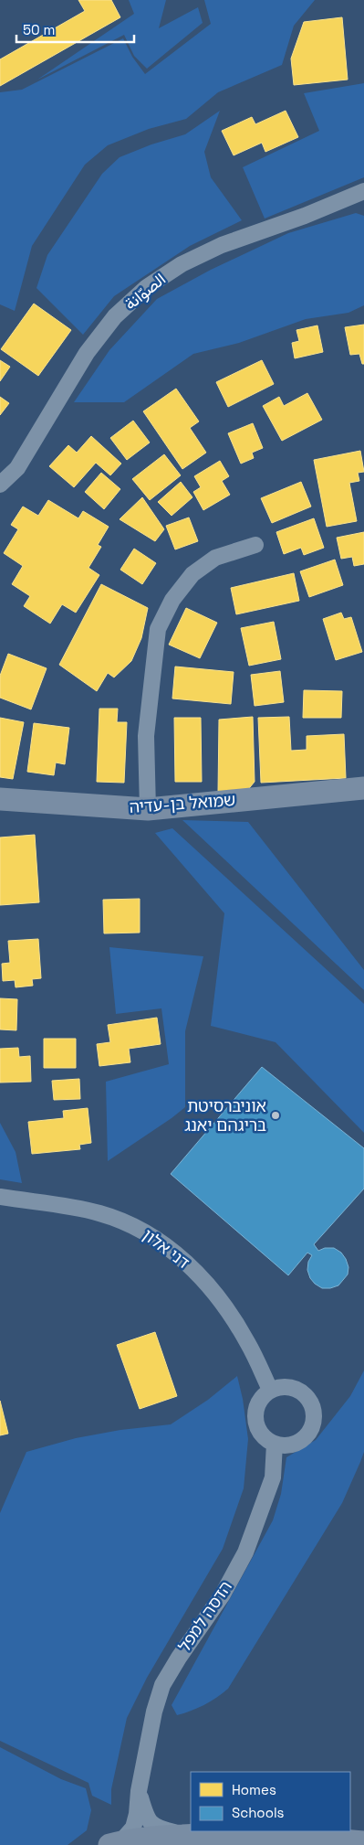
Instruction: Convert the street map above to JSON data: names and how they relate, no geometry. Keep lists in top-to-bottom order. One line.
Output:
{"streets":{"street":["الصوّانة","שמואל בן-עדיה","דני אלון","הדסה למפל"]},"crossings":[["דני אלון","הדסה למפל"]],"places":["אוניברסיטת בריגהם יאנג"],"legend":["Homes","Schools"],"scale_bar":"50 m"}
